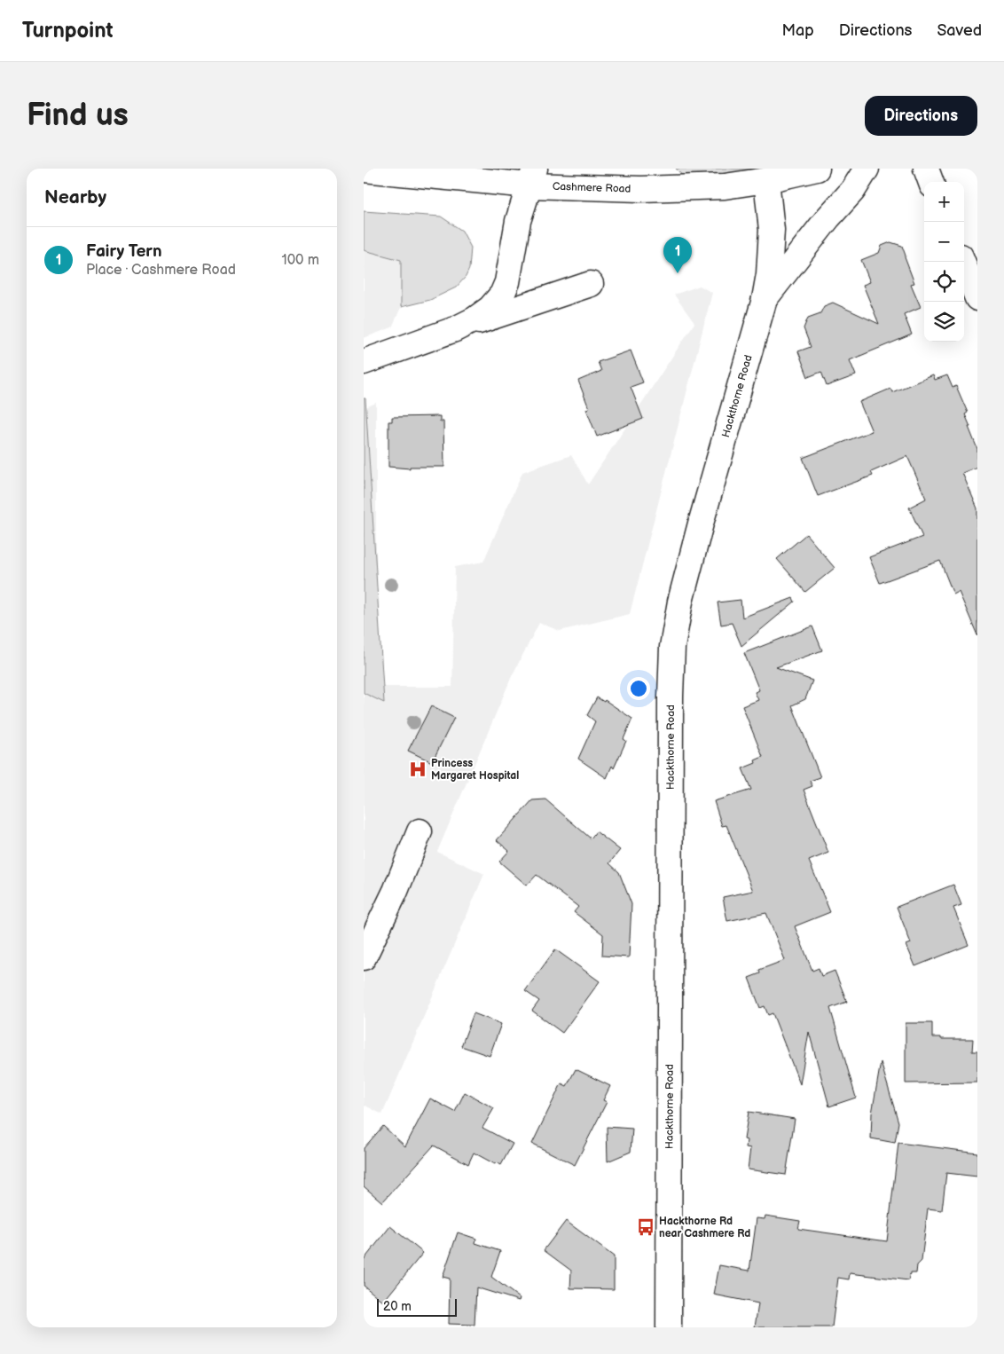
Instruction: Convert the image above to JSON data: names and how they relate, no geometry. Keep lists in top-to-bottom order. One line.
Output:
{"streets":{"street":["Cashmere Road","Hackthorne Road"]},"crossings":[["Cashmere Road","Hackthorne Road"]],"places":{"hospital":["Princess Margaret Hospital"],"bus stop":["Hackthorne Rd near Cashmere Rd"]},"scale_bar":"20 m","page":{"header":"Turnpoint","nav":["Map","Directions","Saved"],"buttons":"Directions","title":"Find us","heading":"Nearby","map_buttons":["+","−"],"list":[{"mark":"1","name":"Fairy Tern","note":"Place · Cashmere Road","value":"100 m"}],"pins":"1","scale":"20 m"}}
